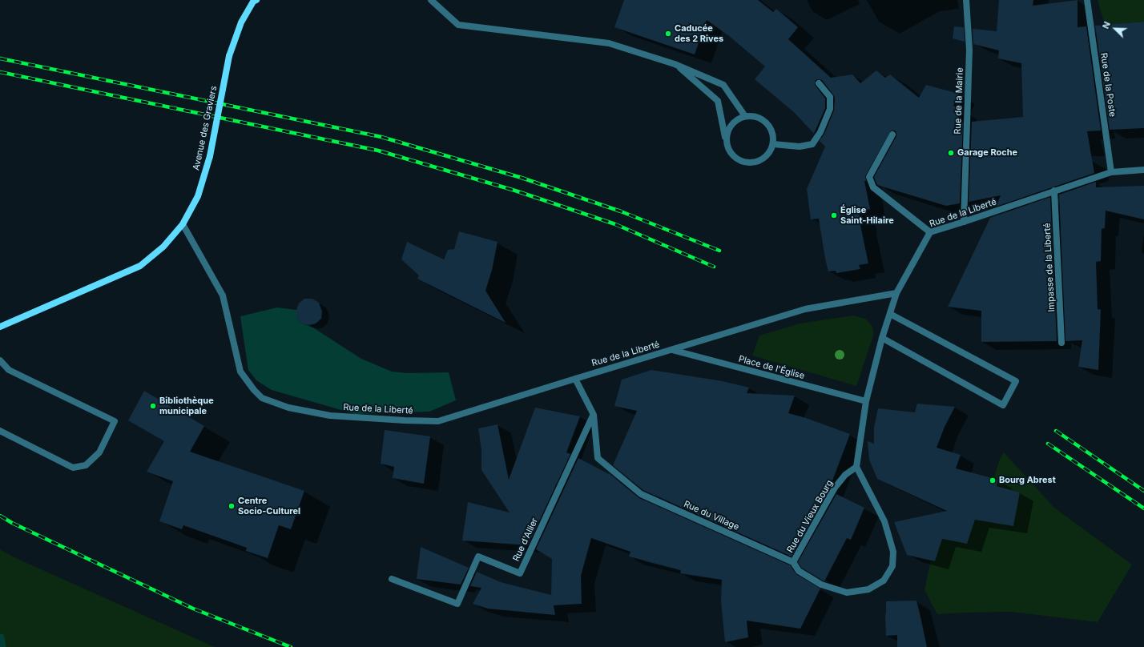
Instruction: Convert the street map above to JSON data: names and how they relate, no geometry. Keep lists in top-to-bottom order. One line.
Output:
{"streets":{"street":["Rue de la Poste","Rue de la Mairie","Avenue des Graviers","Rue de la Liberté","Impasse de la Liberté","Place de l'Église","Rue du Village","Rue du Vieux Bourg","Rue d'Allier"]},"crossings":[["Rue de la Poste","Rue de la Liberté"],["Rue de la Mairie","Rue de la Liberté"],["Avenue des Graviers","Rue de la Liberté"],["Rue de la Liberté","Impasse de la Liberté"],["Rue de la Liberté","Place de l'Église"],["Rue de la Liberté","Rue du Village"],["Rue du Village","Rue du Vieux Bourg"],["Rue du Village","Rue d'Allier"]],"places":["Caducée des 2 Rives","Garage Roche","Église Saint-Hilaire","Bibliothèque municipale","Bourg Abrest","Centre Socio-Culturel"],"north":"top left"}
